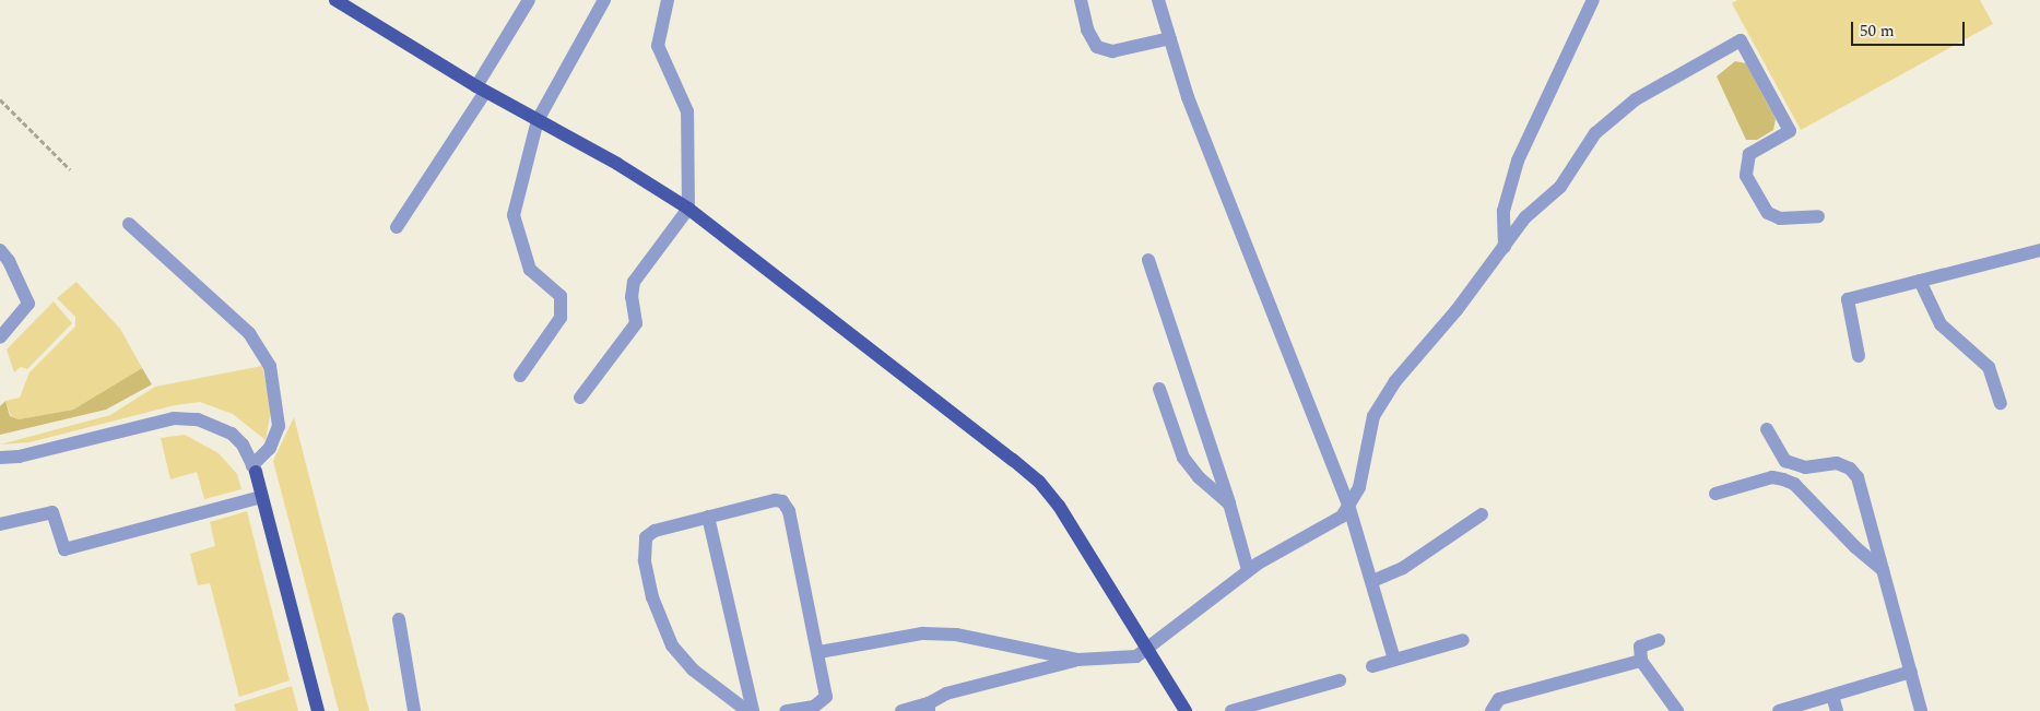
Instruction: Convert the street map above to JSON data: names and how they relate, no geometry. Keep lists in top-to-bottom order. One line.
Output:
{"scale_bar":"50 m"}
